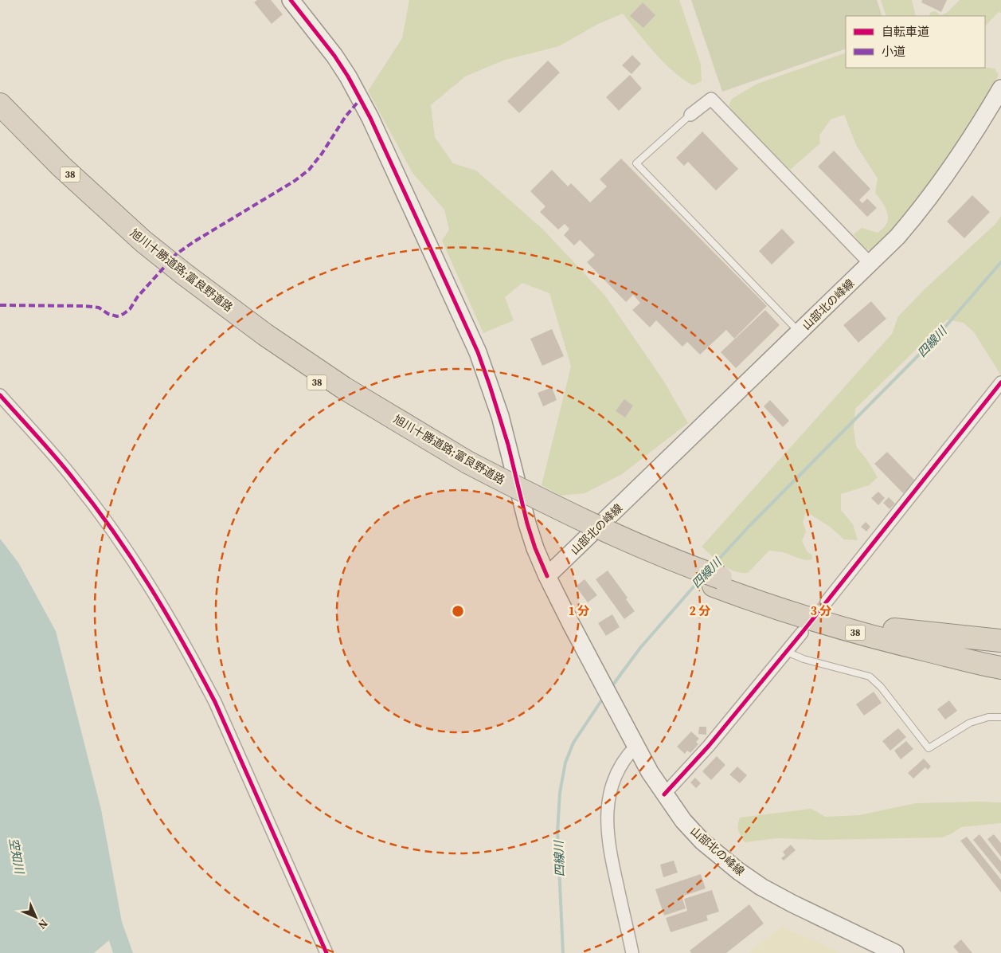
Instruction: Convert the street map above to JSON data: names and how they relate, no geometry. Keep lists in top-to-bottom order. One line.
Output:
{"streets":{"highway":["38","旭川十勝道路;富良野道路"],"main road":["山部北の峰線"]},"crossings":[["38","旭川十勝道路;富良野道路"]],"water":["四線川","空知川"],"legend":["自転車道","小道"],"north":"bottom right","rings":["1 分","2 分","3 分"]}
